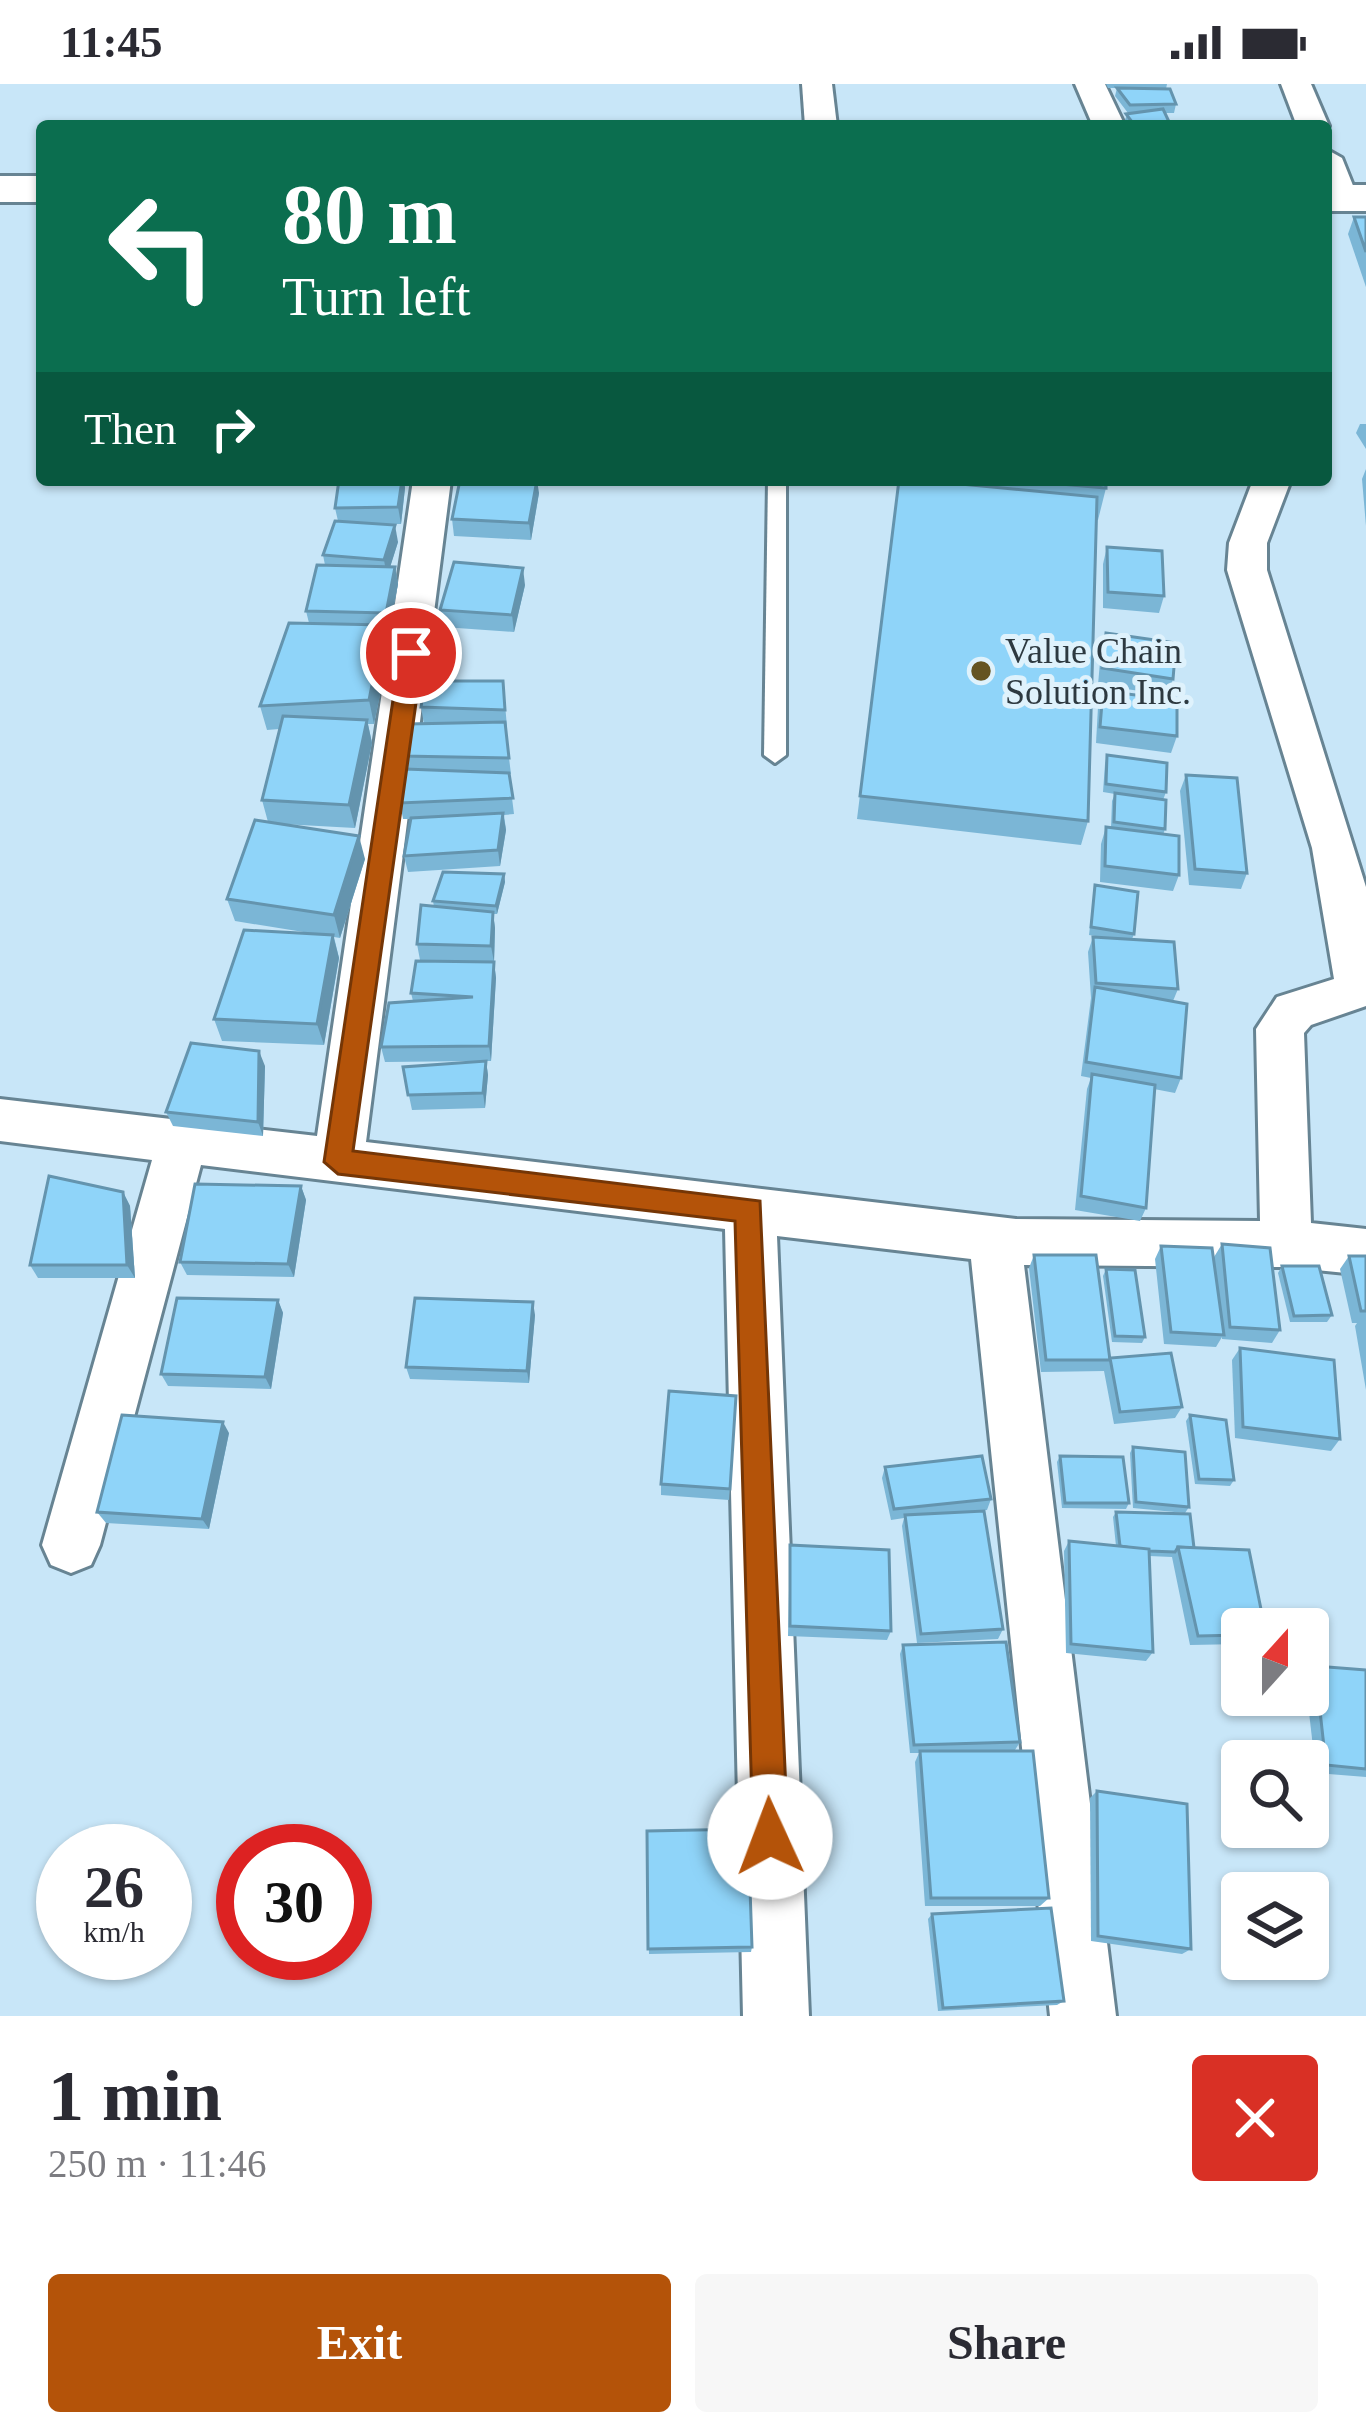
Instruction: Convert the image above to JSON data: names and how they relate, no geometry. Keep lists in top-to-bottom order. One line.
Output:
{"places":["Value Chain Solution Inc."],"north":"top","page":{"status":"11:45","turn":["80 m","Turn left"],"then":"Then","speed":"26 km/h","limit":"30","heading":["1 min","250 m · 11:46"],"buttons":["Exit","Share"]}}
